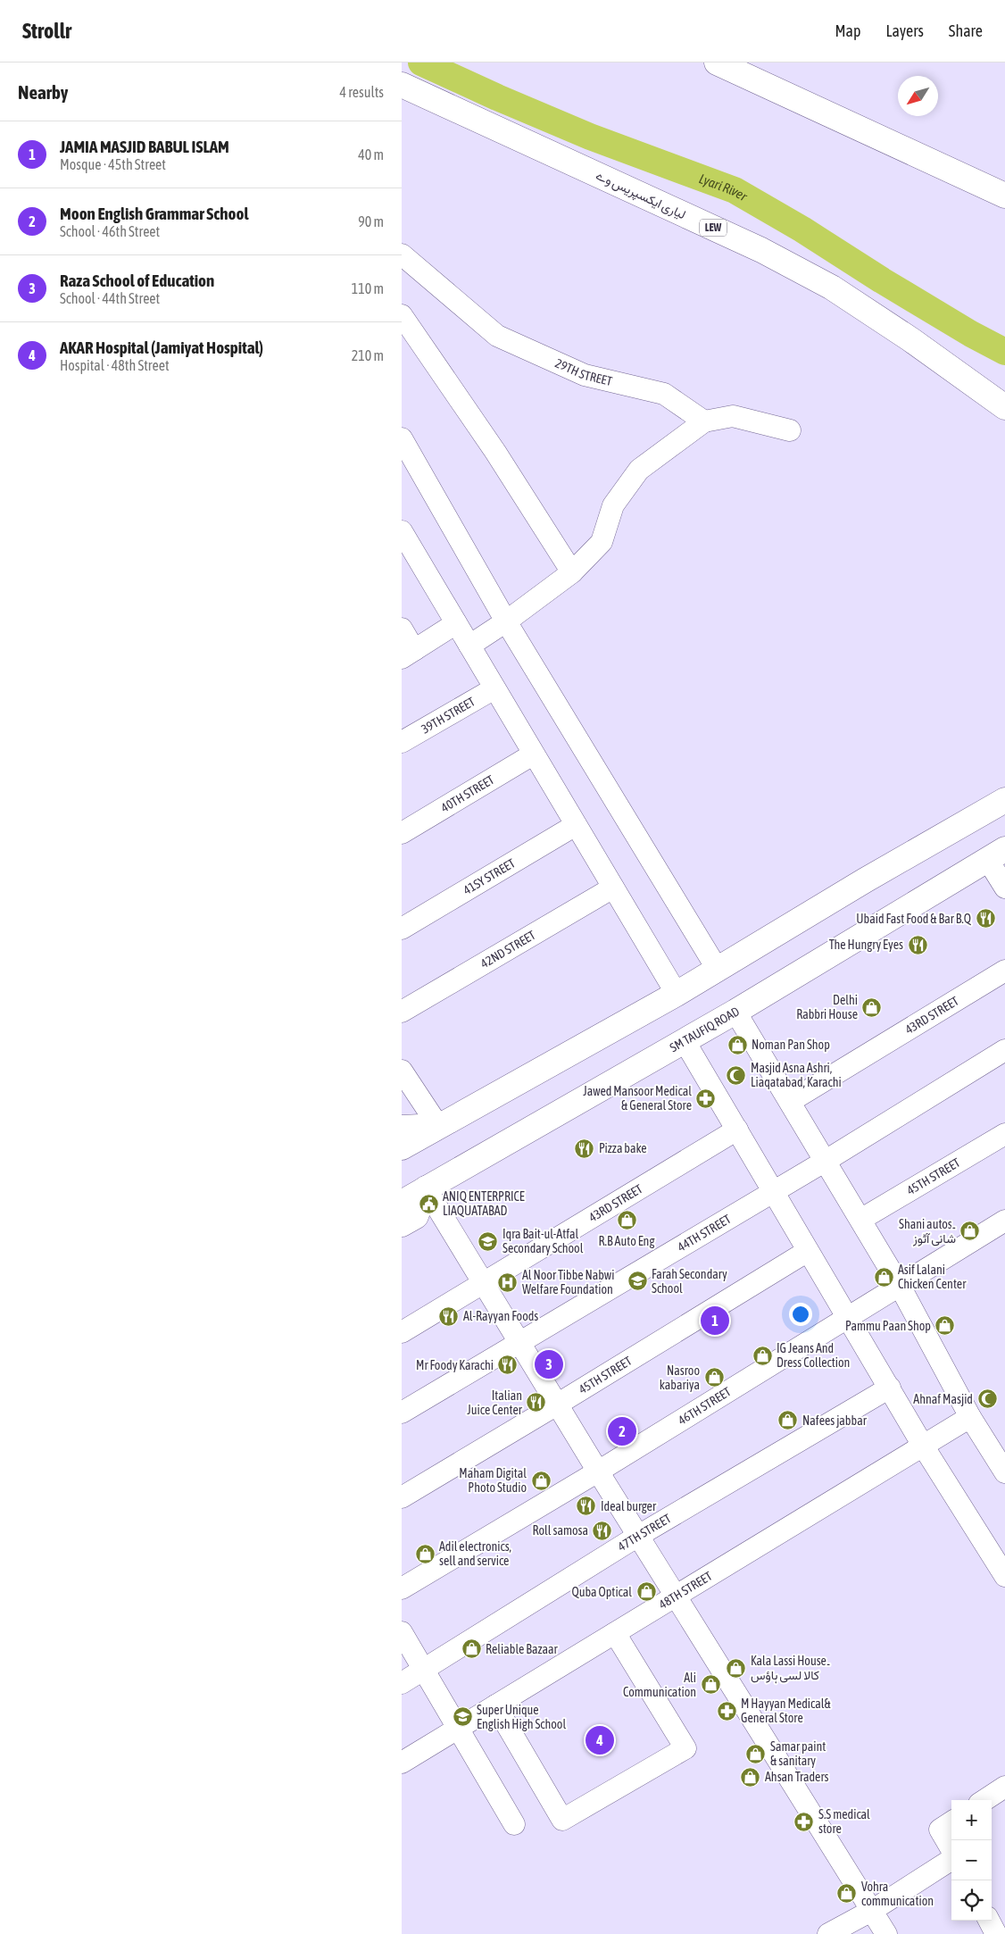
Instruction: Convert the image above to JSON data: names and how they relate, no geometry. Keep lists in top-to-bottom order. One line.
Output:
{"streets":{"main road":["لیاری ایکسپریس وے","LEW","SM TAUFIQ ROAD"],"street":["29TH STREET","39TH STREET","40TH STREET","41SY STREET","42ND STREET","43RD STREET","45TH STREET","44TH STREET","46TH STREET","47TH STREET","48TH STREET"]},"water":["Lyari River"],"places":{"restaurant":["Ubaid Fast Food & Bar B.Q","The Hungry Eyes","Pizza bake","Al-Rayyan Foods","Mr Foody Karachi","Italian Juice Center","Ideal burger","Roll samosa"],"shop":["Delhi Rabbri House","Noman Pan Shop","R.B Auto Eng","Shani autos۔ شانی آٹوز","Asif Lalani Chicken Center","Pammu Paan Shop","IG Jeans And Dress Collection","Nasroo kabariya","Nafees jabbar","Maham Digital Photo Studio","Adil electronics, sell and service","Quba Optical","Reliable Bazaar","Kala Lassi House۔ کالا لسی ہاؤس","Ali Communication","Samar paint & sanitary","Ahsan Traders","Vohra communication"],"mosque":["Masjid Asna Ashri, Liaqatabad, Karachi","Ahnaf Masjid"],"pharmacy":["Jawed Mansoor Medical & General Store","M Hayyan Medical& General Store","S.S medical store"],"public building":["ANIQ ENTERPRICE LIAQUATABAD"],"school or university":["Iqra Bait-ul-Atfal Secondary School","Farah Secondary School","Super Unique English High School"],"hospital":["Al Noor Tibbe Nabwi Welfare Foundation"]},"north":"bottom left","page":{"header":"Strollr","nav":["Map","Layers","Share"],"heading":["Nearby","4 results"],"list":[{"mark":"1","name":"JAMIA MASJID BABUL ISLAM","note":"Mosque · 45th Street","value":"40 m"},{"mark":"2","name":"Moon English Grammar School","note":"School · 46th Street","value":"90 m"},{"mark":"3","name":"Raza School of Education","note":"School · 44th Street","value":"110 m"},{"mark":"4","name":"AKAR Hospital (Jamiyat Hospital)","note":"Hospital · 48th Street","value":"210 m"}],"pins":["1","3","2","4"],"map_buttons":["+","−"]}}
